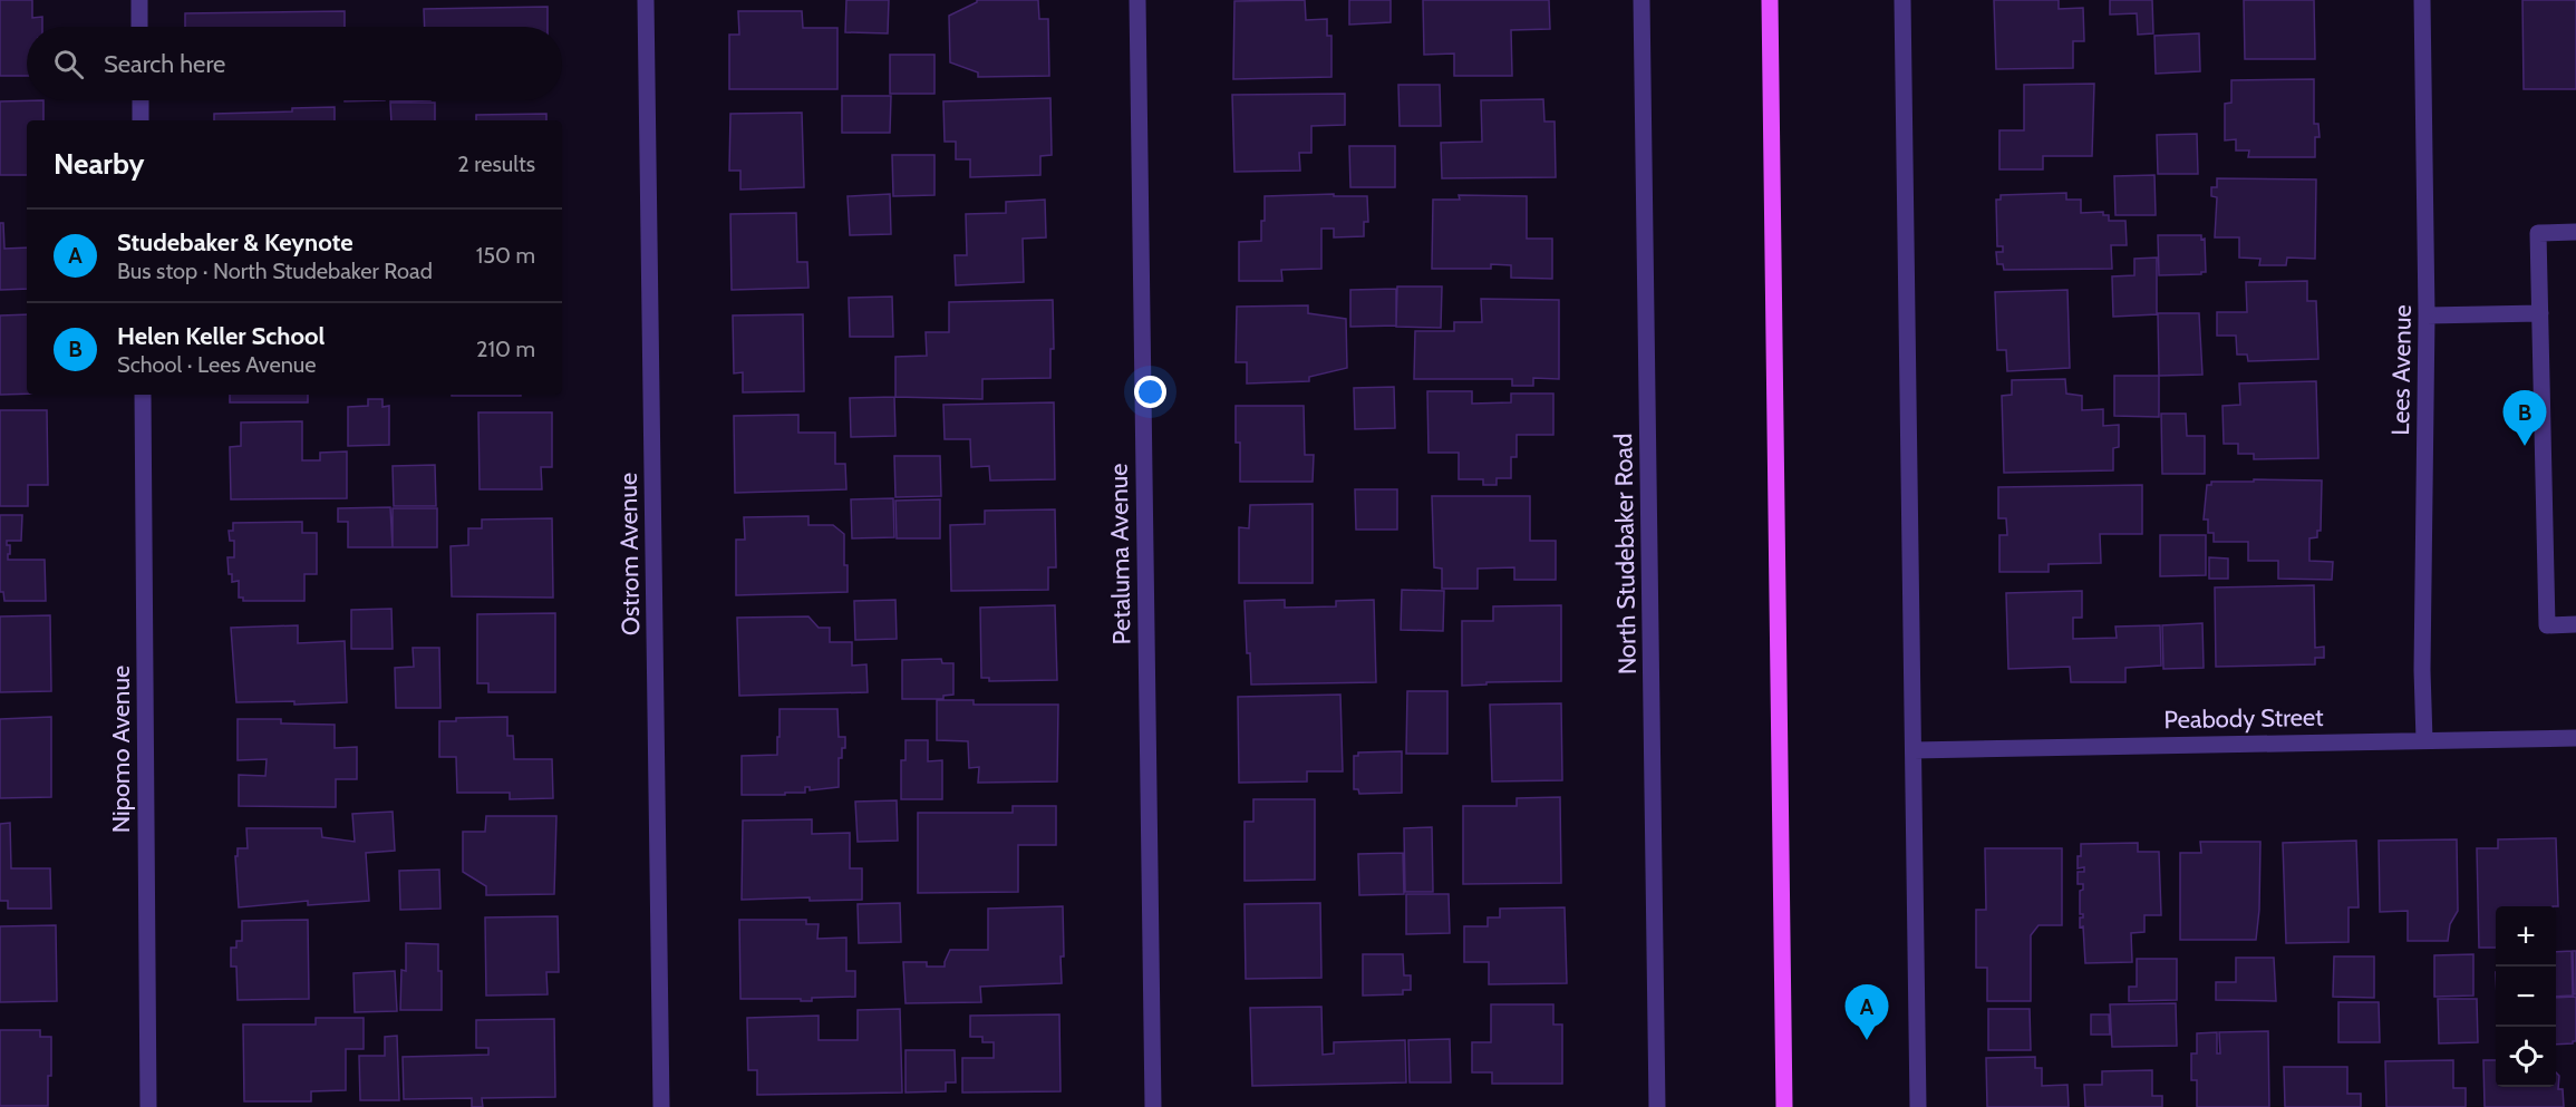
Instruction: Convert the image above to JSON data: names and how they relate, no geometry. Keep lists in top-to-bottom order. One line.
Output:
{"streets":{"street":["Lees Avenue","Ostrom Avenue","Petaluma Avenue","North Studebaker Road","Peabody Street","Nipomo Avenue"]},"crossings":[["Lees Avenue","Peabody Street"]],"page":{"search":"Search here","heading":["Nearby","2 results"],"list":[{"mark":"A","name":"Studebaker & Keynote","note":"Bus stop · North Studebaker Road","value":"150 m"},{"mark":"B","name":"Helen Keller School","note":"School · Lees Avenue","value":"210 m"}],"pins":["B","A"],"map_buttons":["+","−"]}}
